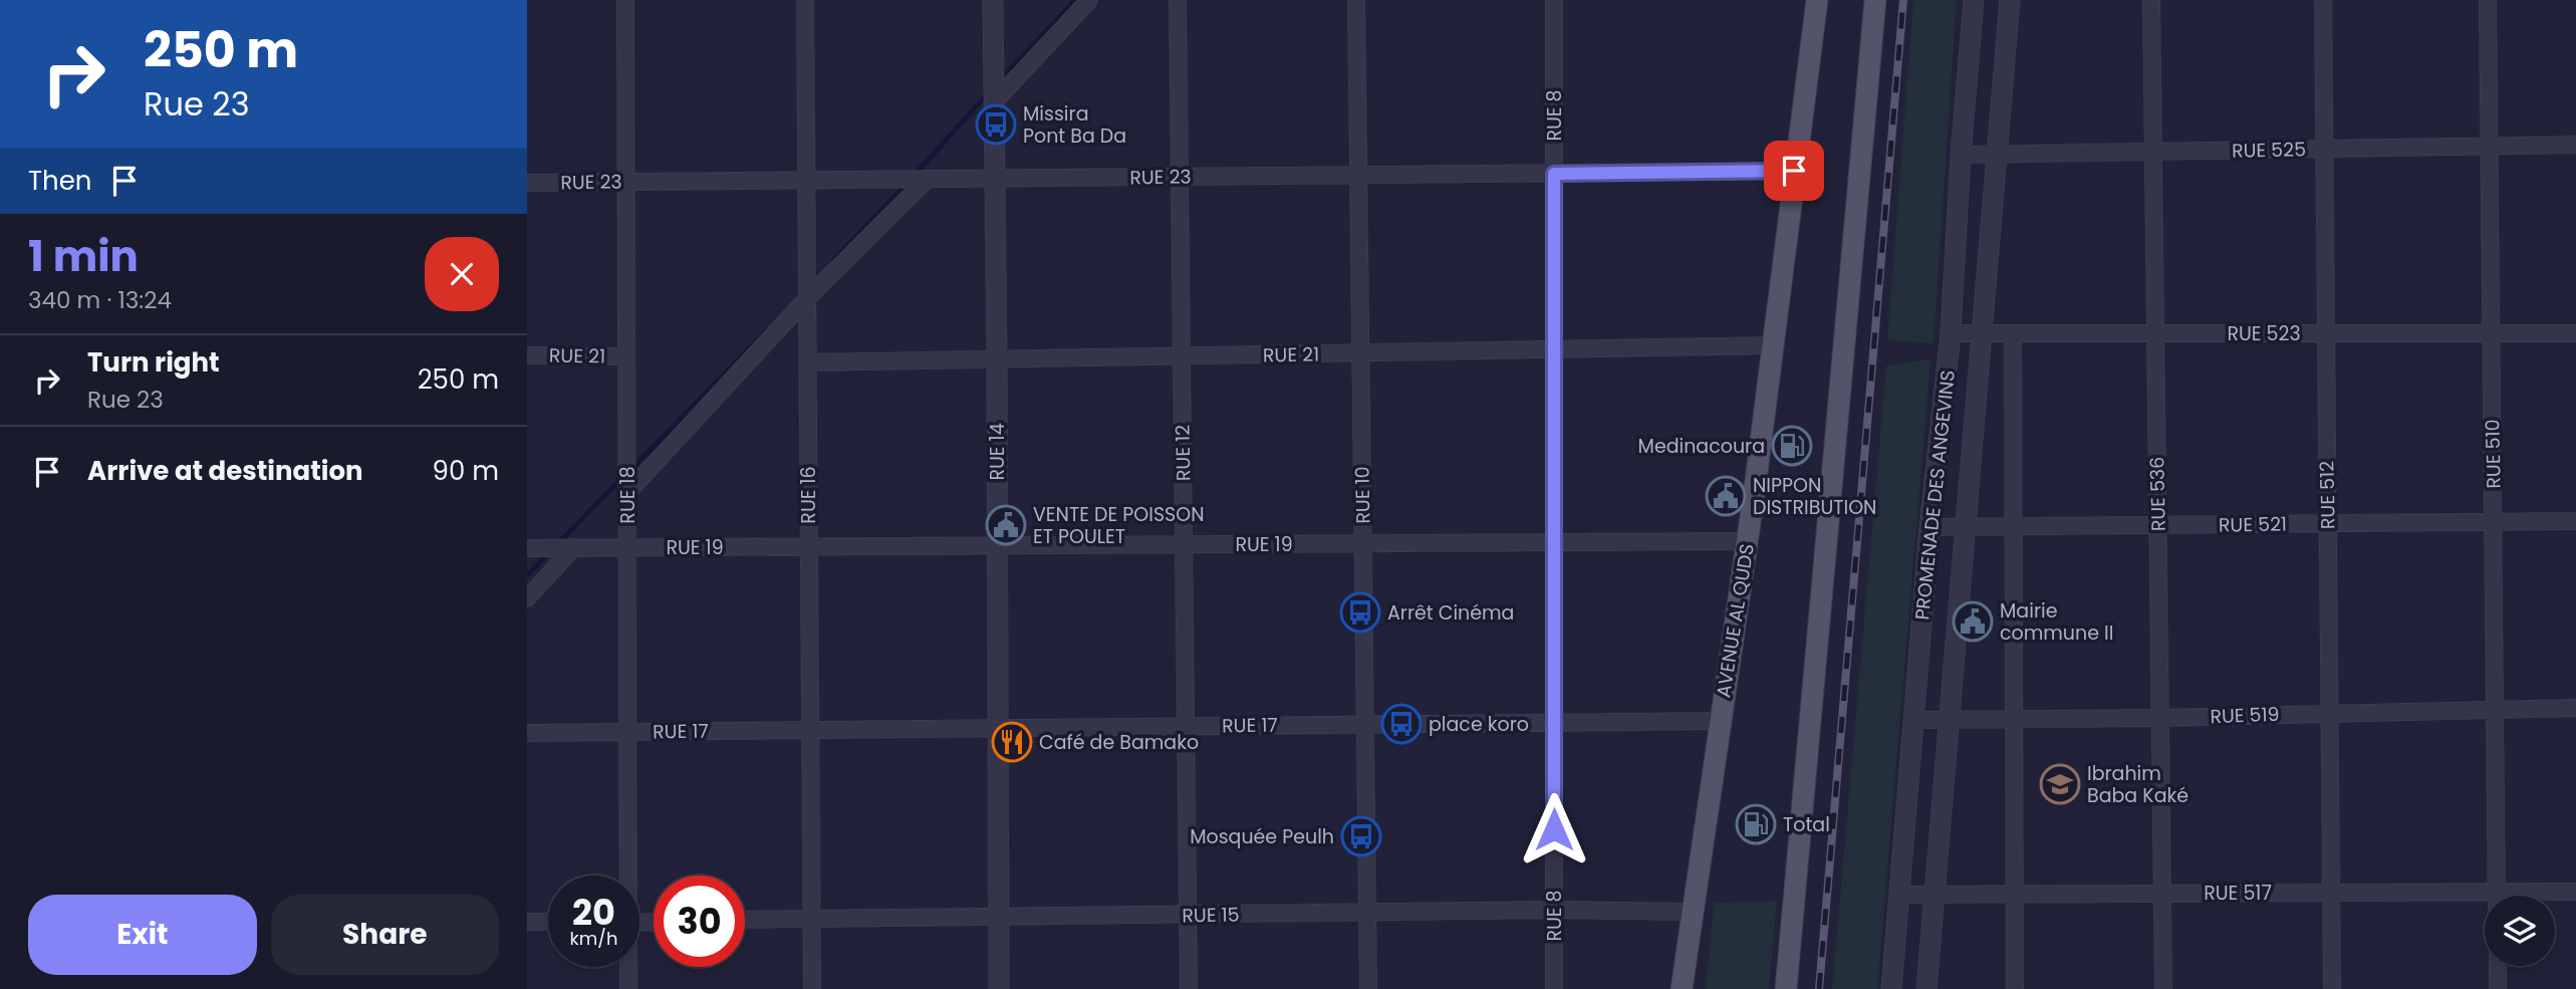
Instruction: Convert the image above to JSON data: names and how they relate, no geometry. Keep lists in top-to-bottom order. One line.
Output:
{"streets":{"main road":["AVENUE AL QUDS"],"street":["RUE 8","RUE 525","RUE 23","RUE 523","RUE 21","RUE 14","RUE 12","RUE 510","RUE 536","RUE 18","RUE 16","RUE 10","PROMENADE DES ANGEVINS","RUE 512","RUE 521","RUE 19","RUE 519","RUE 17","RUE 517","RUE 15"]},"crossings":[["RUE 8","RUE 23"],["RUE 8","RUE 21"],["RUE 8","RUE 19"],["RUE 8","RUE 17"],["RUE 8","RUE 15"],["RUE 525","RUE 510"],["RUE 525","RUE 536"],["RUE 525","PROMENADE DES ANGEVINS"],["RUE 525","RUE 512"],["RUE 23","RUE 14"],["RUE 23","RUE 12"],["RUE 23","RUE 18"],["RUE 23","RUE 16"],["RUE 23","RUE 10"],["RUE 23","AVENUE AL QUDS"],["RUE 523","RUE 510"],["RUE 523","RUE 536"],["RUE 523","PROMENADE DES ANGEVINS"],["RUE 523","RUE 512"],["RUE 21","RUE 14"],["RUE 21","RUE 12"],["RUE 21","RUE 18"],["RUE 21","RUE 16"],["RUE 21","RUE 10"],["RUE 21","AVENUE AL QUDS"],["RUE 14","RUE 19"],["RUE 14","RUE 17"],["RUE 14","RUE 15"],["RUE 12","RUE 19"],["RUE 12","RUE 17"],["RUE 12","RUE 15"],["RUE 510","RUE 521"],["RUE 510","RUE 519"],["RUE 536","RUE 521"],["RUE 536","RUE 519"],["RUE 536","RUE 517"],["RUE 18","RUE 19"],["RUE 18","RUE 17"],["RUE 16","RUE 19"],["RUE 16","RUE 17"],["RUE 16","RUE 15"],["RUE 10","RUE 19"],["RUE 10","RUE 17"],["RUE 10","RUE 15"],["PROMENADE DES ANGEVINS","RUE 521"],["PROMENADE DES ANGEVINS","RUE 519"],["PROMENADE DES ANGEVINS","RUE 517"],["RUE 512","RUE 521"],["RUE 512","RUE 519"],["RUE 512","RUE 517"],["RUE 19","AVENUE AL QUDS"],["AVENUE AL QUDS","RUE 17"],["AVENUE AL QUDS","RUE 15"]],"places":{"bus stop":["Missira Pont Ba Da","Arrêt Cinéma","place koro","Mosquée Peulh"],"fuel station":["Medinacoura","Total"],"public building":["NIPPON DISTRIBUTION","VENTE DE POISSON ET POULET","Mairie commune II"],"restaurant":["Café de Bamako"],"school or university":["Ibrahim Baba Kaké"]},"page":{"turn":["250 m","Rue 23"],"then":"Then","heading":["1 min","340 m · 13:24"],"list":[{"name":"Turn right","note":"Rue 23","value":"250 m"},{"name":"Arrive at destination","value":"90 m"}],"speed":"20 km/h","limit":"30","buttons":["Exit","Share"]}}
